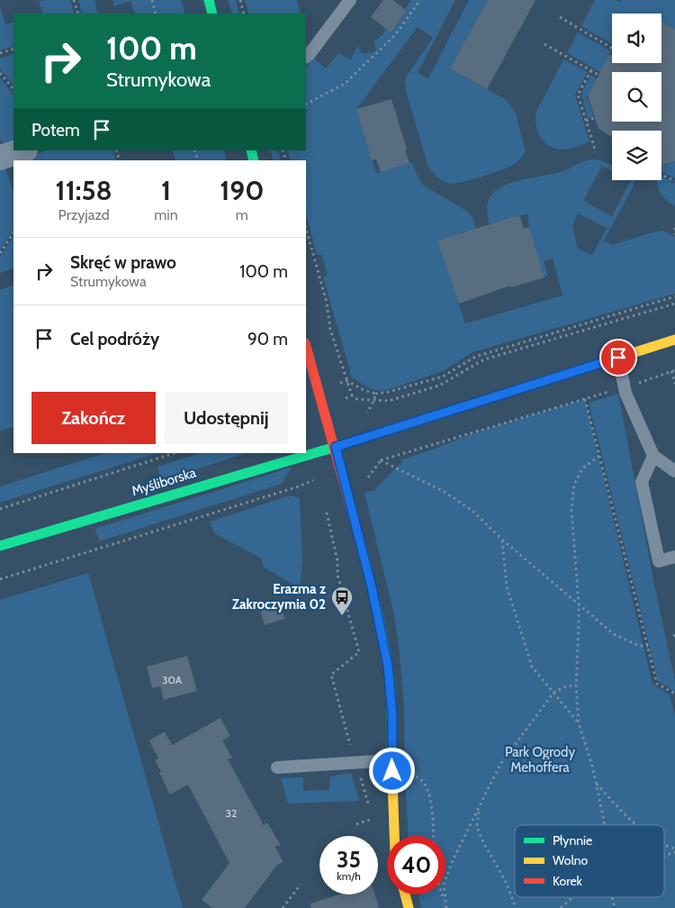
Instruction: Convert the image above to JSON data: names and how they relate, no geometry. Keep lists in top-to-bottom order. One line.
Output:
{"streets":{"street":["Myśliborska"]},"parks":["Park Ogrody Mehoffera"],"places":{"bus stop":["Erazma z Zakroczymia 02"]},"house_numbers":["30A","32"],"legend":["Płynnie","Wolno","Korek"],"page":{"turn":["100 m","Strumykowa"],"then":"Potem","eta":["11:58","Przyjazd","1","min","190","m"],"list":[{"name":"Skręć w prawo","note":"Strumykowa","value":"100 m"},{"name":"Cel podróży","value":"90 m"}],"buttons":["Zakończ","Udostępnij"],"speed":"35 km/h","limit":"40"}}
